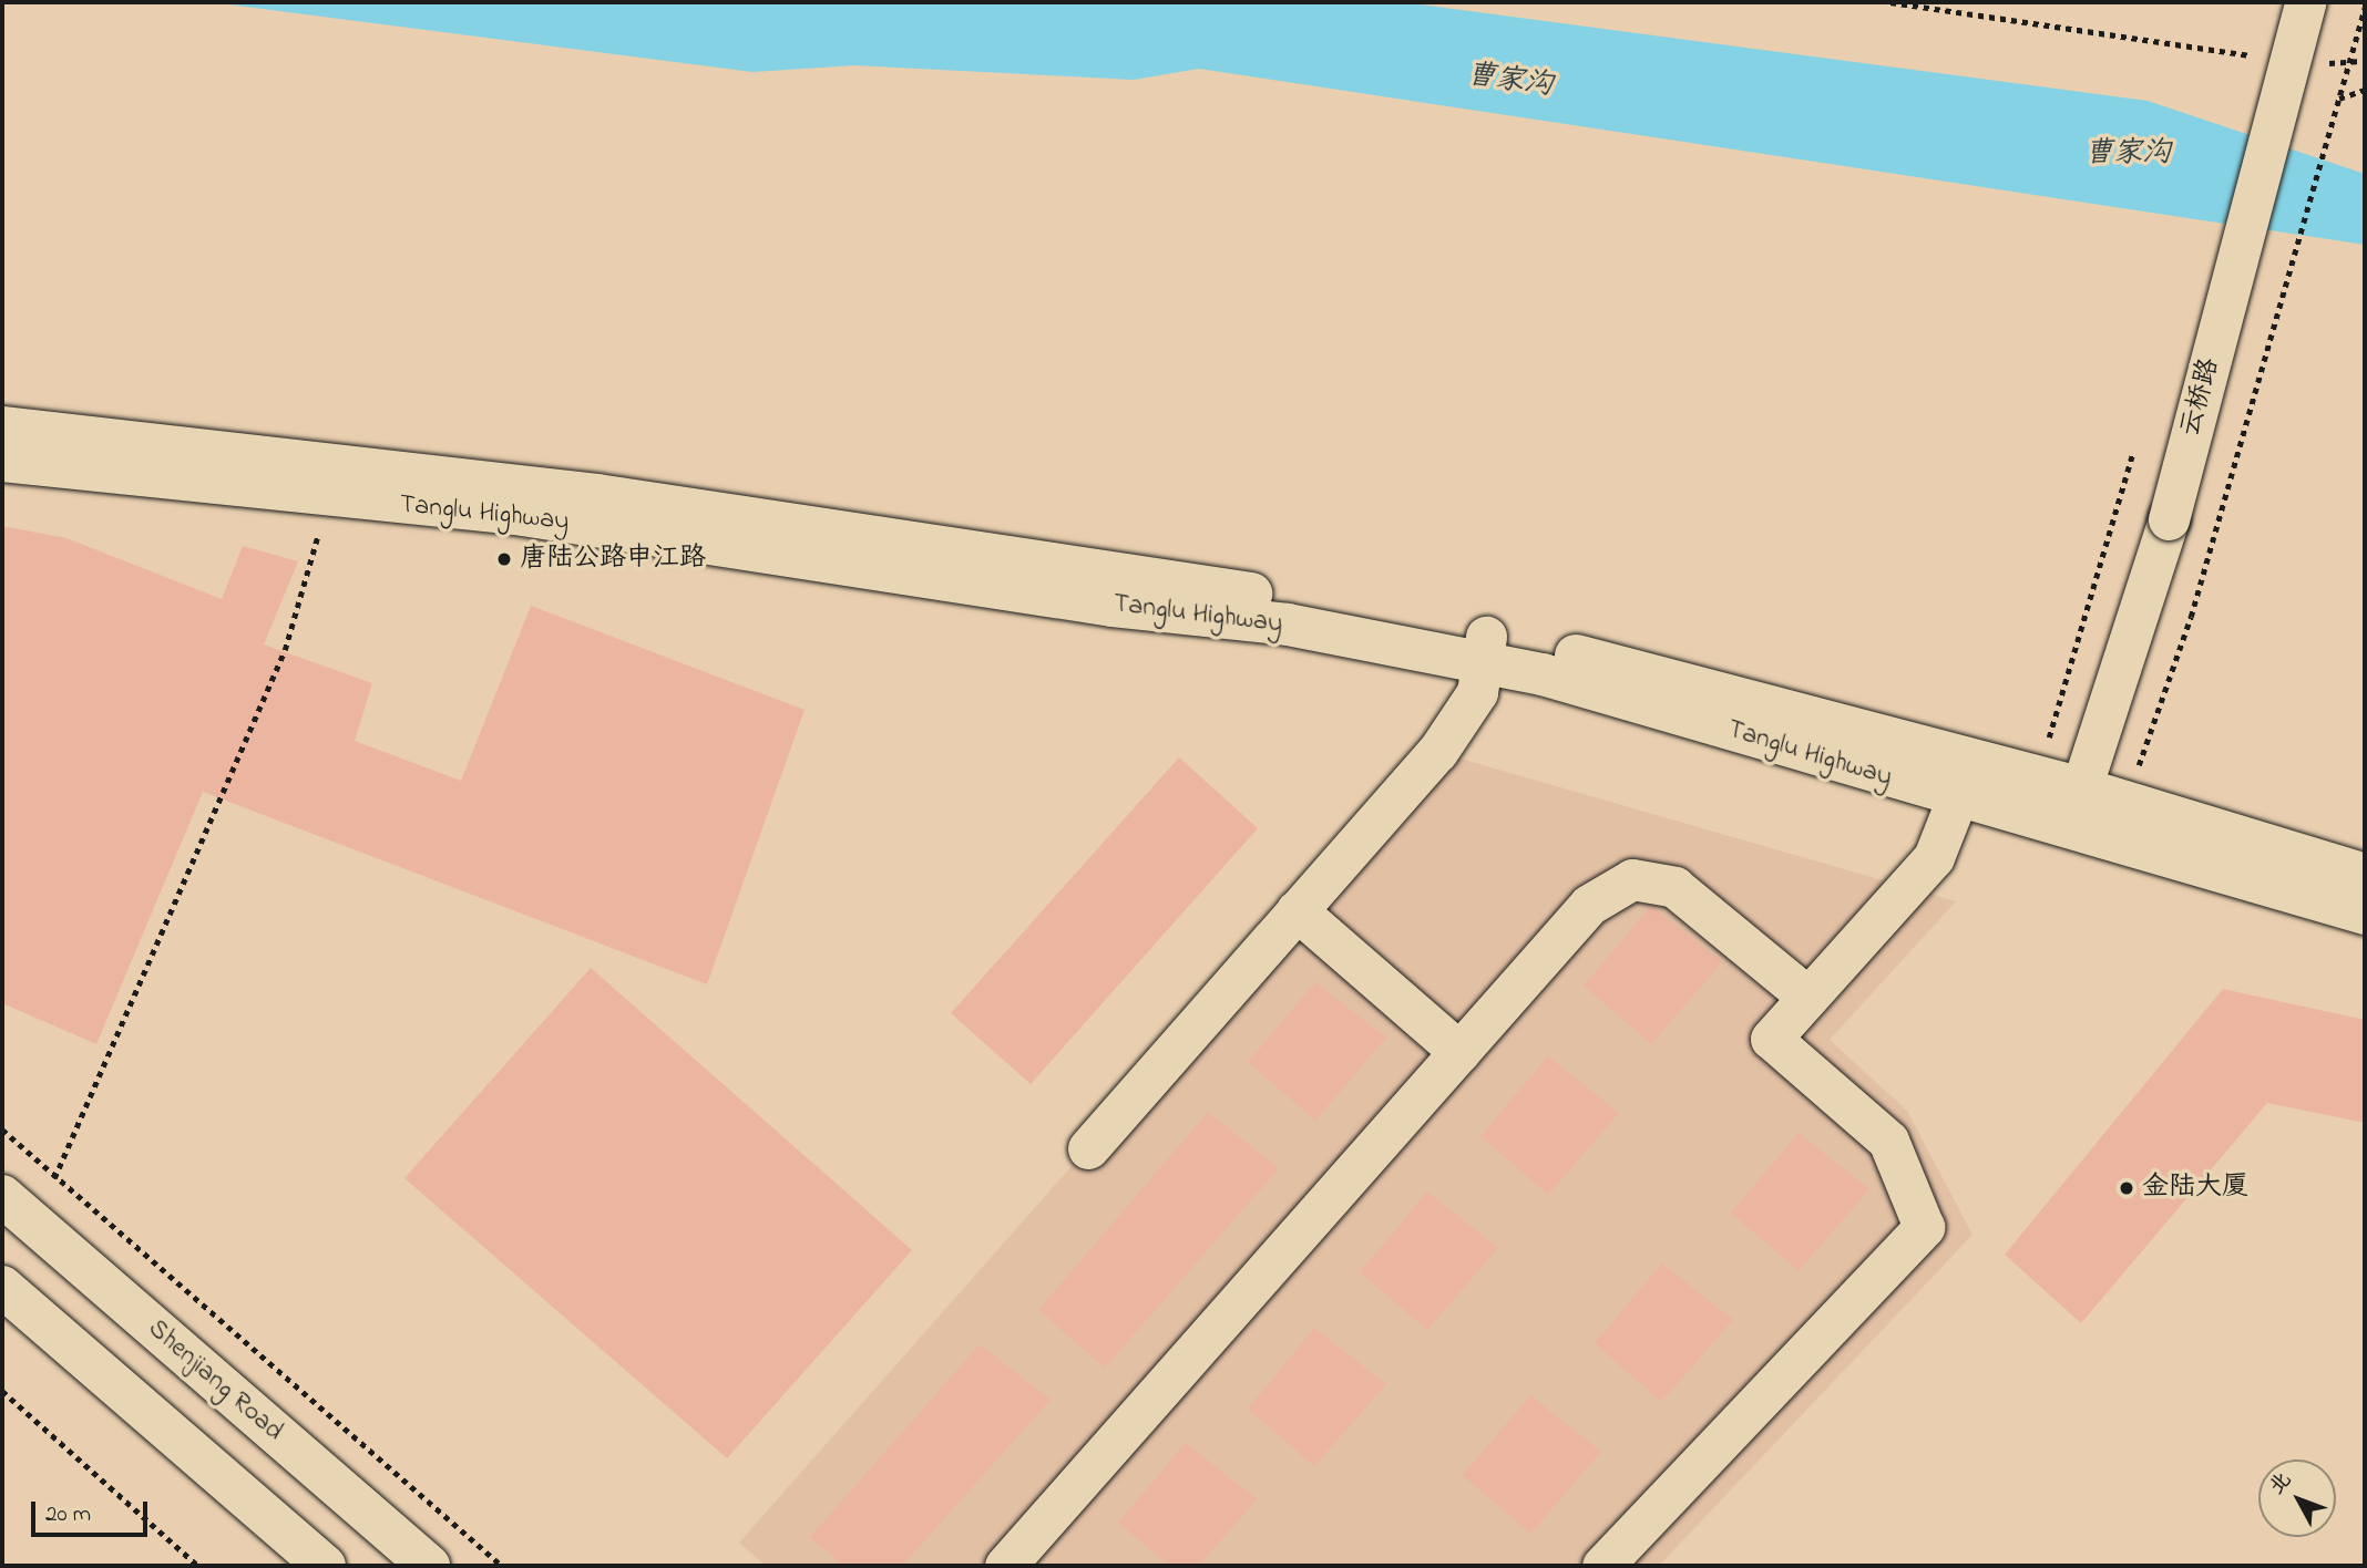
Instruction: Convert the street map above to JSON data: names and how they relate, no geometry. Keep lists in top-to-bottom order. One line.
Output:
{"streets":{"main road":["Tanglu Highway","Shenjiang Road"],"street":["云桥路"]},"crossings":[["云桥路","Tanglu Highway"]],"water":["曹家沟"],"places":["唐陆公路申江路","金陆大厦"],"scale_bar":"20 m","north":"top left"}
